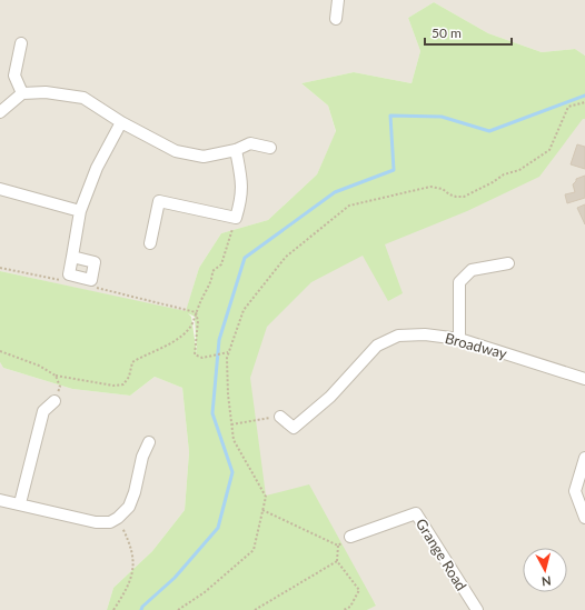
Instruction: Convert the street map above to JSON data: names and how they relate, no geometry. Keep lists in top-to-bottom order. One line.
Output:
{"streets":{"street":["Broadway","Grange Road"]},"scale_bar":"50 m","north":"bottom"}
